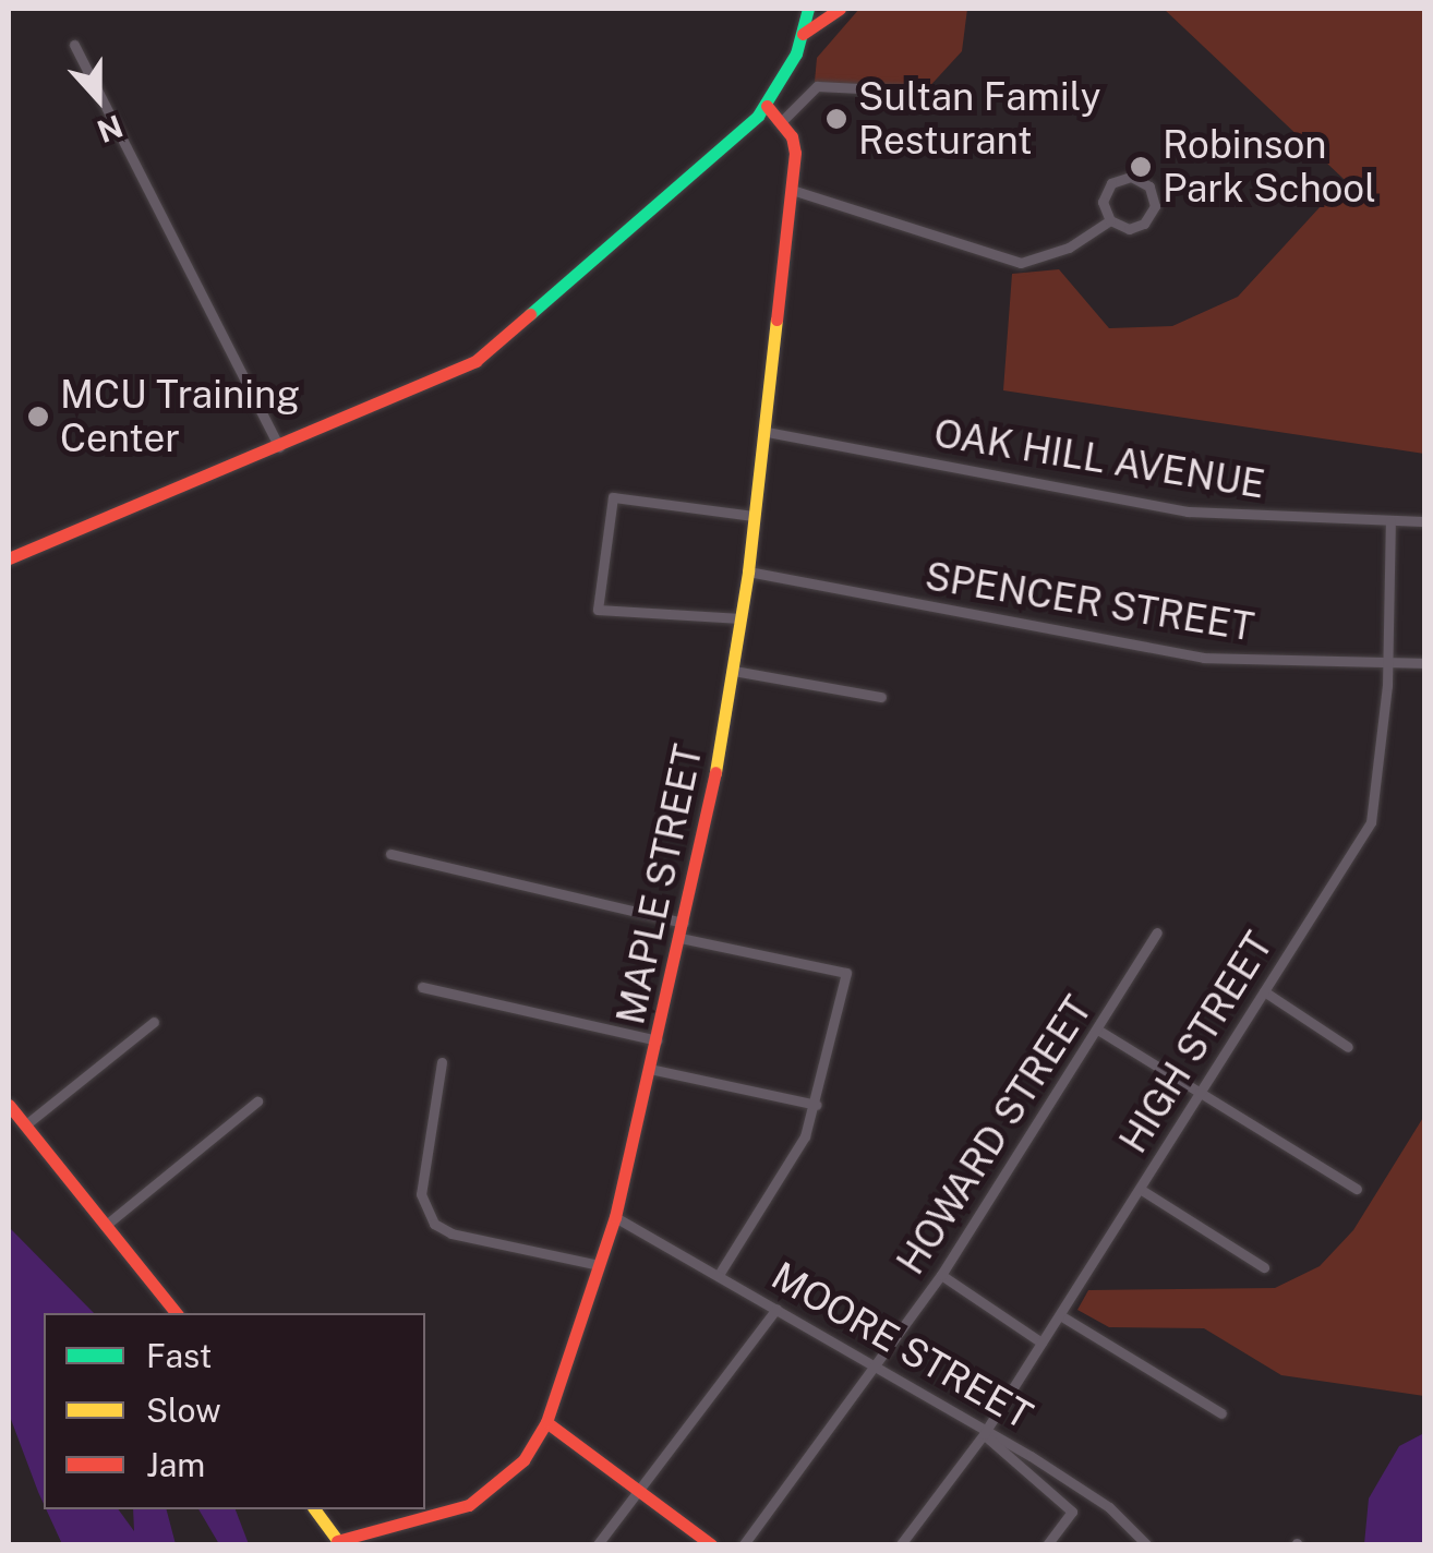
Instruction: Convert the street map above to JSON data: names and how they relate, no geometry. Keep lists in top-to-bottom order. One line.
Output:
{"streets":{"main road":["MAPLE STREET"],"street":["OAK HILL AVENUE","SPENCER STREET","HIGH STREET","HOWARD STREET","MOORE STREET"]},"crossings":[["OAK HILL AVENUE","MAPLE STREET"],["OAK HILL AVENUE","HIGH STREET"],["SPENCER STREET","MAPLE STREET"],["SPENCER STREET","HIGH STREET"],["MAPLE STREET","MOORE STREET"],["HIGH STREET","MOORE STREET"],["HOWARD STREET","MOORE STREET"]],"places":["Sultan Family Resturant","Robinson Park School","MCU Training Center"],"legend":["Fast","Slow","Jam"],"north":"bottom"}
